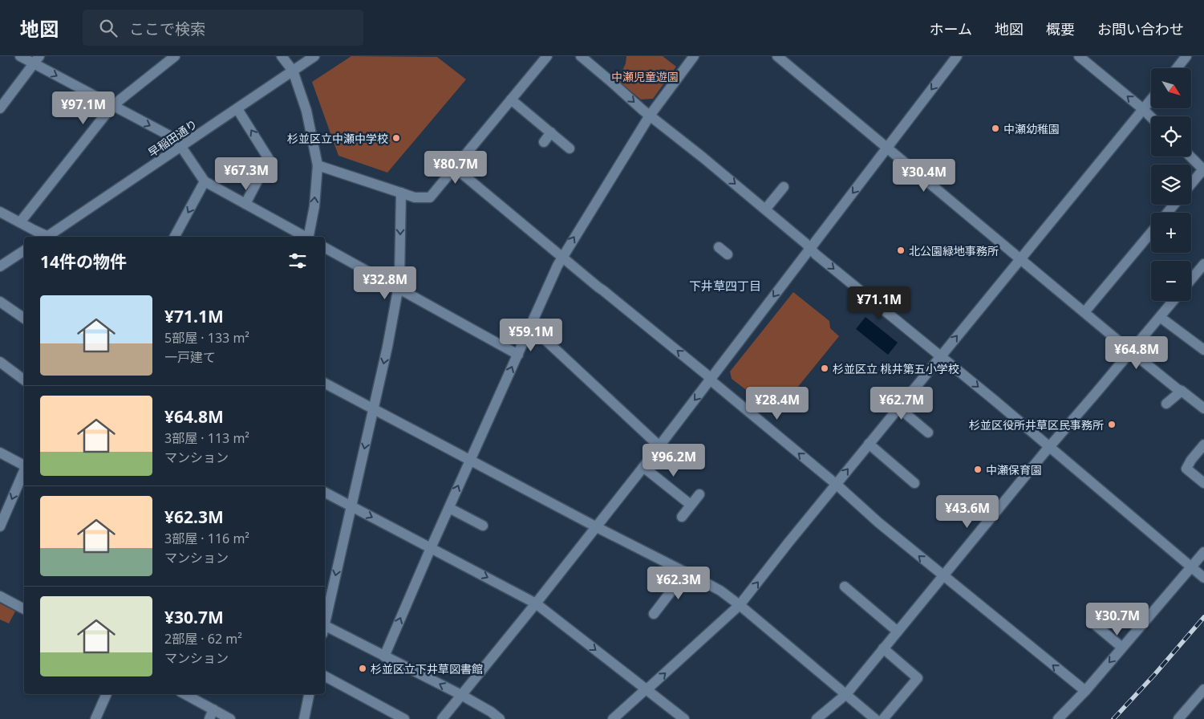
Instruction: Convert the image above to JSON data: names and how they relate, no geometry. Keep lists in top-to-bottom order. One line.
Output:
{"streets":{"street":["早稲田通り"]},"districts":["下井草四丁目"],"parks":["中瀬児童遊園"],"places":["中瀬幼稚園","杉並区立中瀬中学校","北公園緑地事務所","杉並区立 桃井第五小学校","杉並区役所井草区民事務所","中瀬保育園","杉並区立下井草図書館"],"north":"bottom right","page":{"header":"地図","search":"ここで検索","nav":["ホーム","地図","概要","お問い合わせ"],"map_buttons":["+","−"],"price":["¥97.1M","¥80.7M","¥67.3M","¥30.4M","¥32.8M","¥71.1M","¥59.1M","¥64.8M","¥28.4M","¥62.7M","¥96.2M","¥43.6M","¥62.3M","¥30.7M"],"heading":"14件の物件","list":[{"name":"¥71.1M","note":"5部屋 · 133 m² · 一戸建て"},{"name":"¥64.8M","note":"3部屋 · 113 m² · マンション"},{"name":"¥62.3M","note":"3部屋 · 116 m² · マンション"},{"name":"¥30.7M","note":"2部屋 · 62 m² · マンション"}]}}
